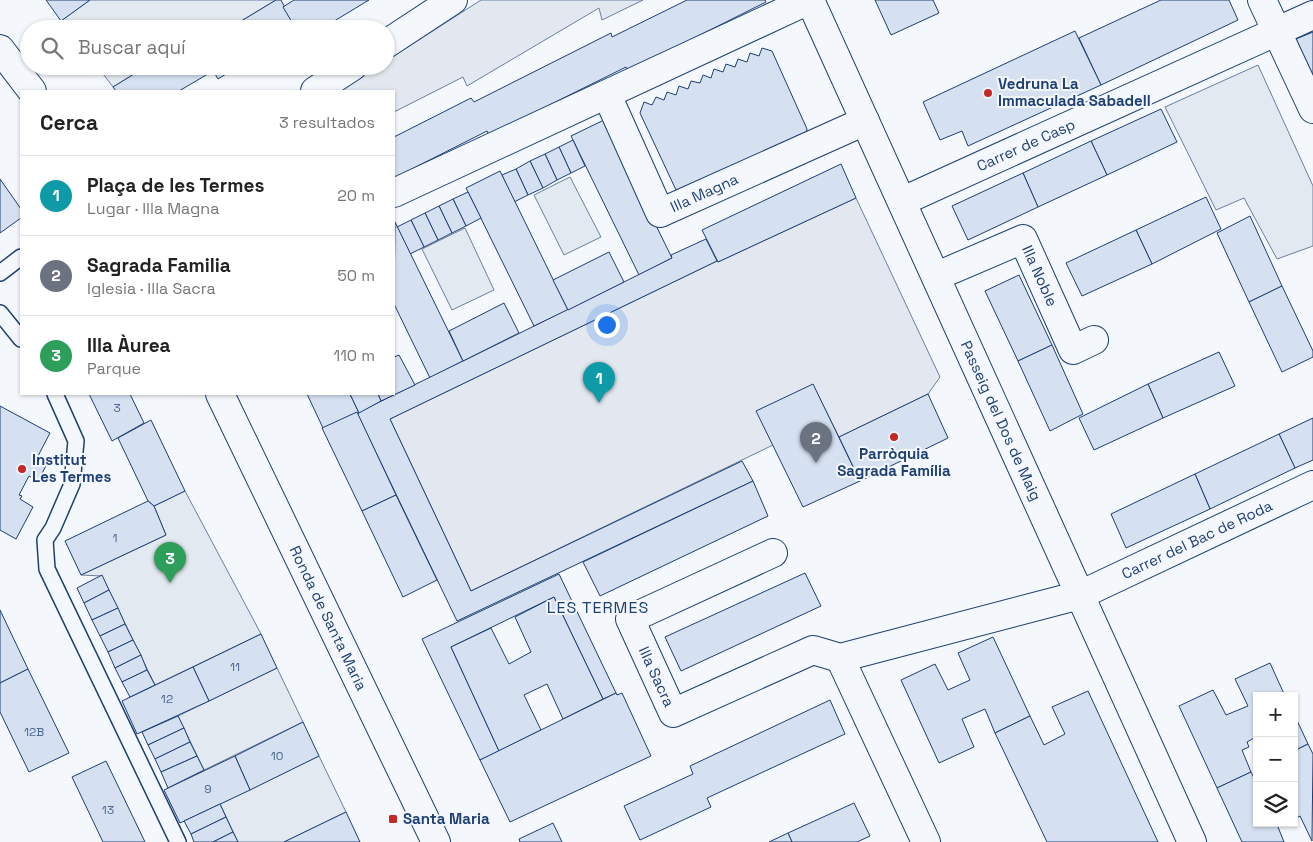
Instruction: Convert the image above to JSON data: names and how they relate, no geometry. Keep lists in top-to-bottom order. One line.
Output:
{"streets":{"street":["Carrer de Casp","Illa Magna","Illa Noble","Passeig del Dos de Maig","Carrer del Bac de Roda","Ronda de Santa Maria","Illa Sacra"]},"crossings":[["Carrer de Casp","Passeig del Dos de Maig"],["Illa Magna","Passeig del Dos de Maig"],["Illa Noble","Passeig del Dos de Maig"],["Passeig del Dos de Maig","Carrer del Bac de Roda"]],"districts":["LES TERMES"],"places":{"other":["Vedruna La Immaculada Sabadell","Parròquia Sagrada Família","Institut Les Termes"],"transit":["Santa Maria"]},"house_numbers":["3","1","11","12","12B","10","9","13"],"page":{"search":"Buscar aquí","heading":["Cerca","3 resultados"],"list":[{"mark":"1","name":"Plaça de les Termes","note":"Lugar · Illa Magna","value":"20 m"},{"mark":"2","name":"Sagrada Familia","note":"Iglesia · Illa Sacra","value":"50 m"},{"mark":"3","name":"Illa Àurea","note":"Parque","value":"110 m"}],"pins":["1","2","3"],"map_buttons":["+","−"]}}
